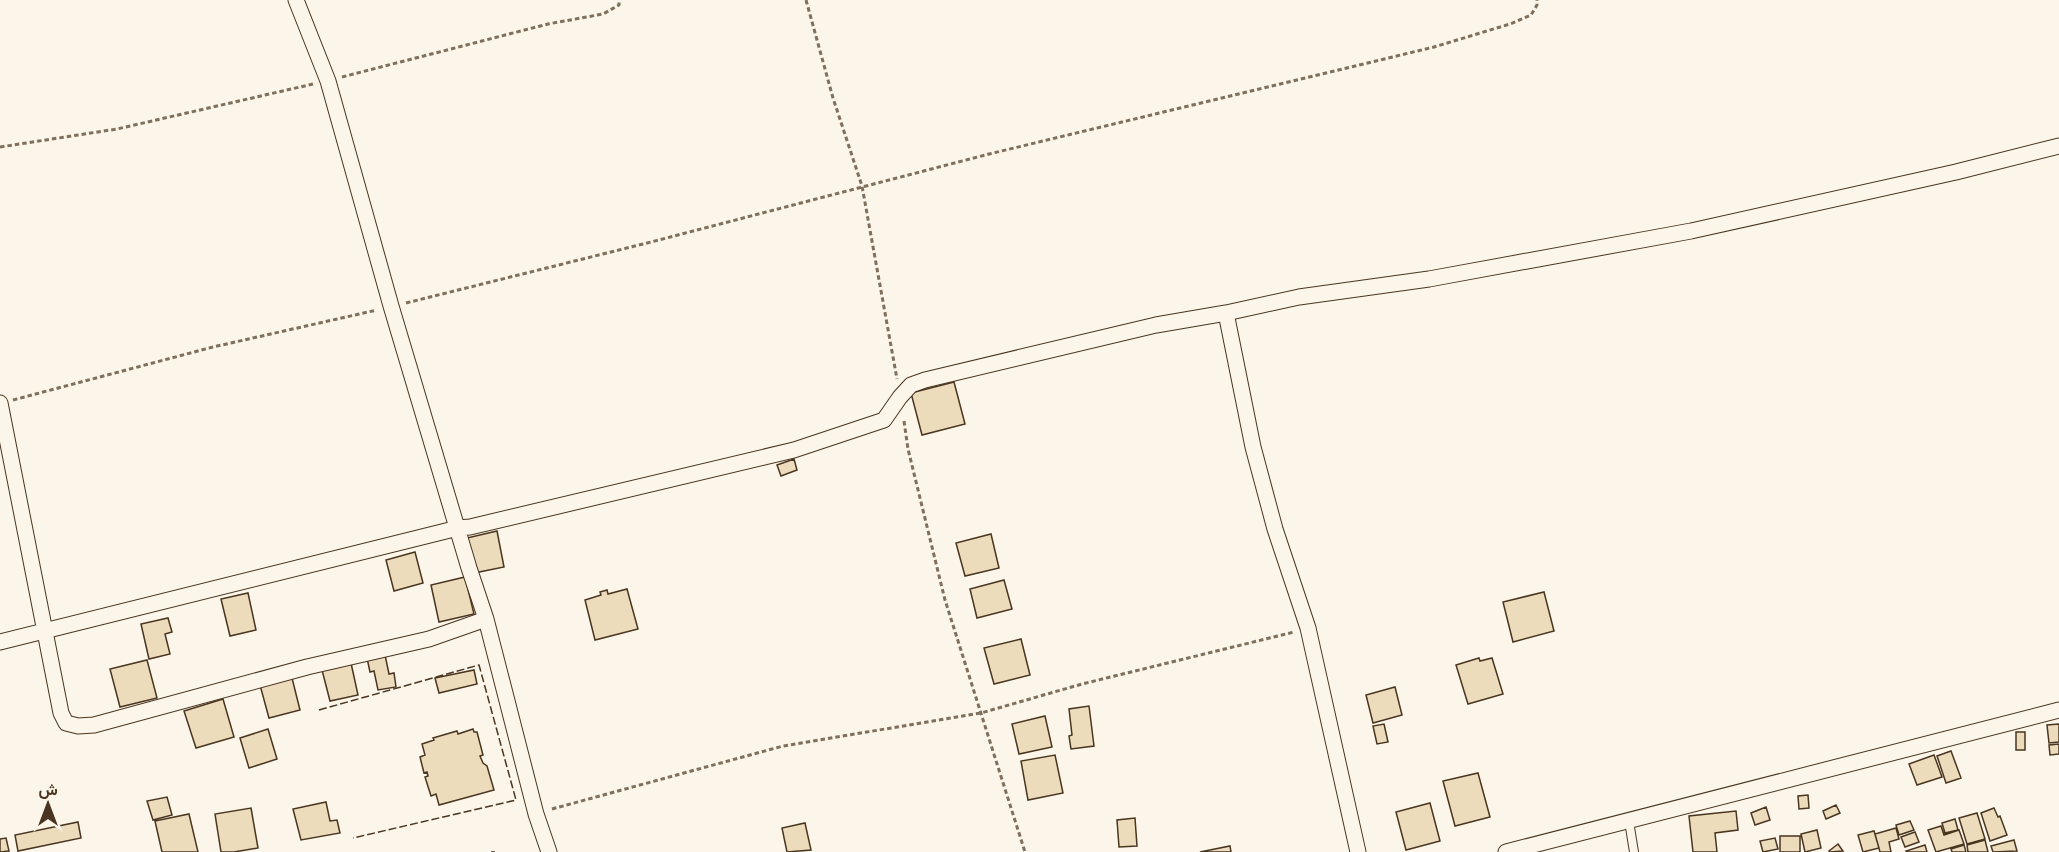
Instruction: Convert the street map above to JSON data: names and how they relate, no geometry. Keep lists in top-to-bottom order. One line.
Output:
{"north":"top"}
